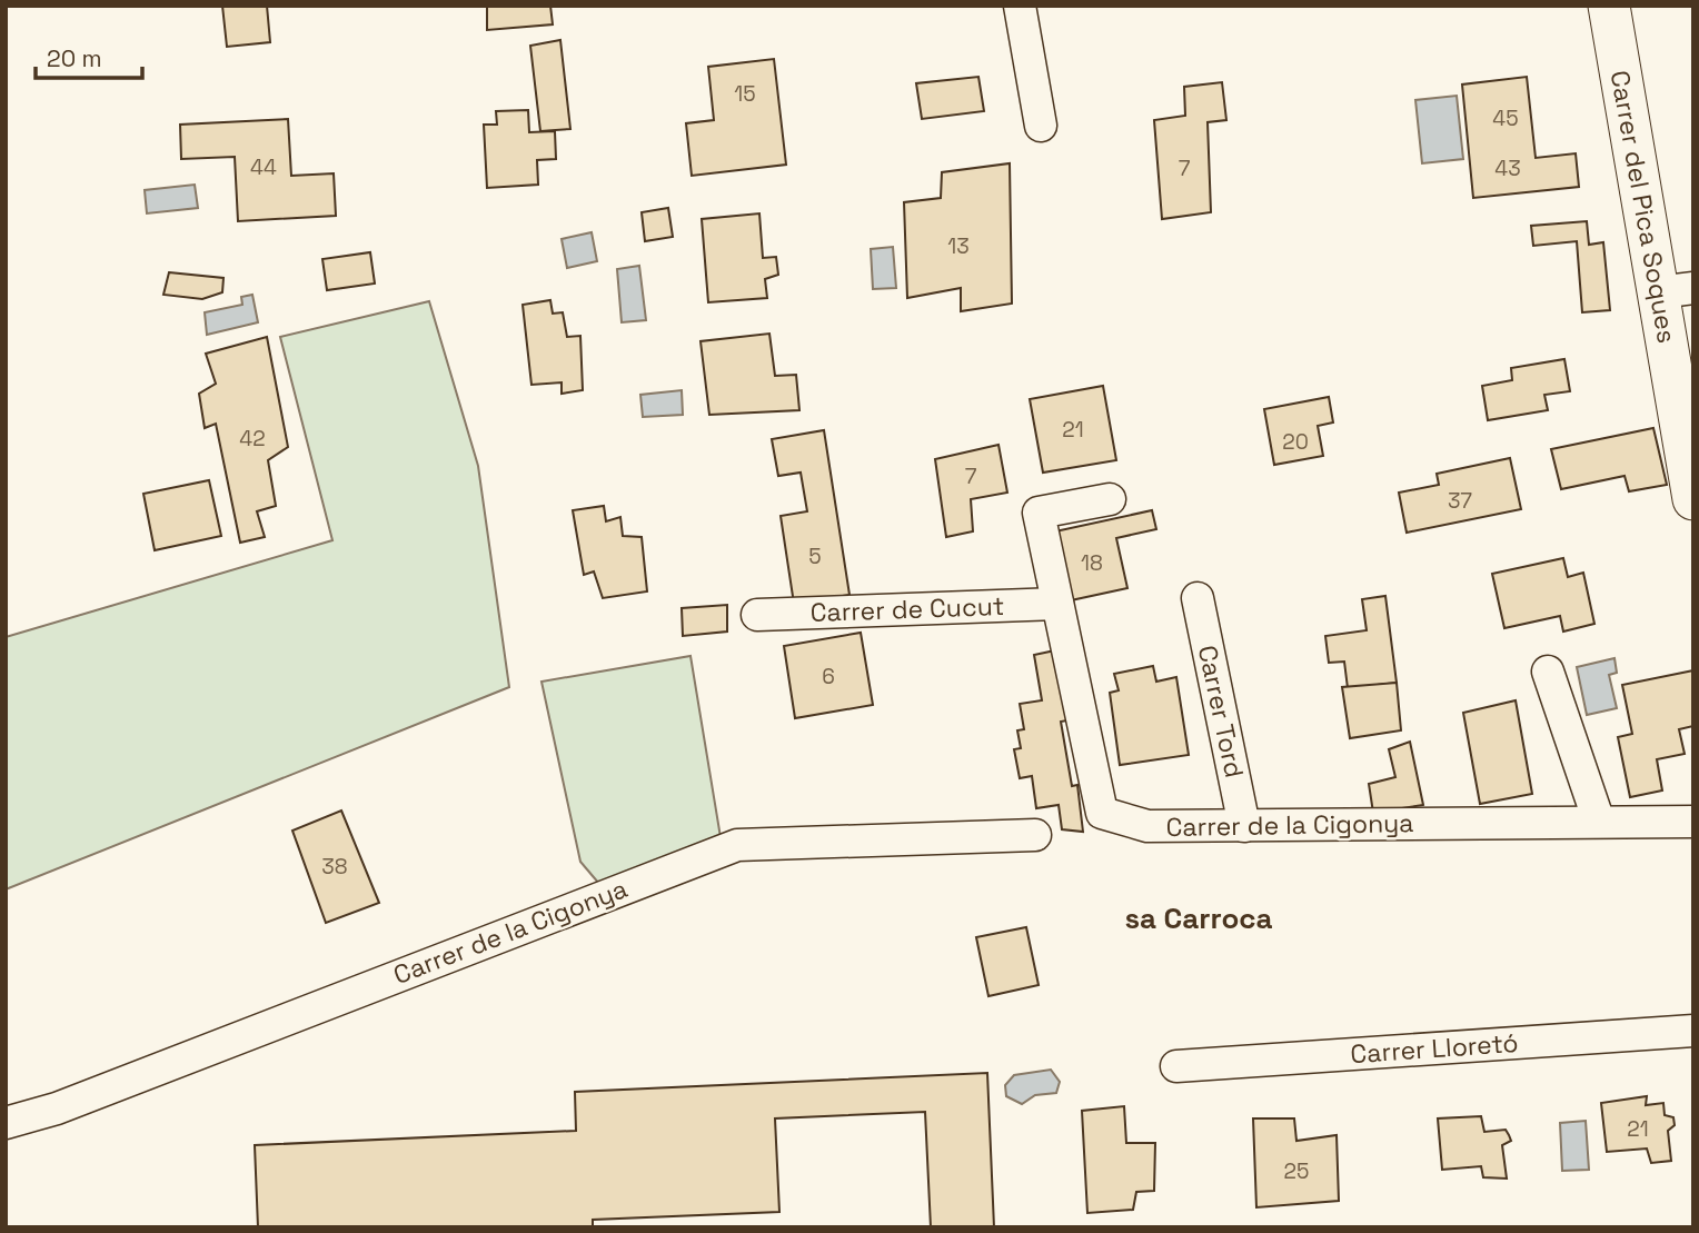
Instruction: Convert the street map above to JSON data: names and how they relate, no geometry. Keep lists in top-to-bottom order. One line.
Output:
{"streets":{"street":["Carrer del Pica Soques","Carrer de Cucut","Carrer Tord","Carrer de la Cigonya","Carrer Lloretó"]},"crossings":[["Carrer de Cucut","Carrer de la Cigonya"],["Carrer Tord","Carrer de la Cigonya"]],"districts":["sa Carroca"],"house_numbers":["15","45","44","7","43","13","21","42","20","7","37","5","18","6","38","21","25"],"scale_bar":"20 m"}
